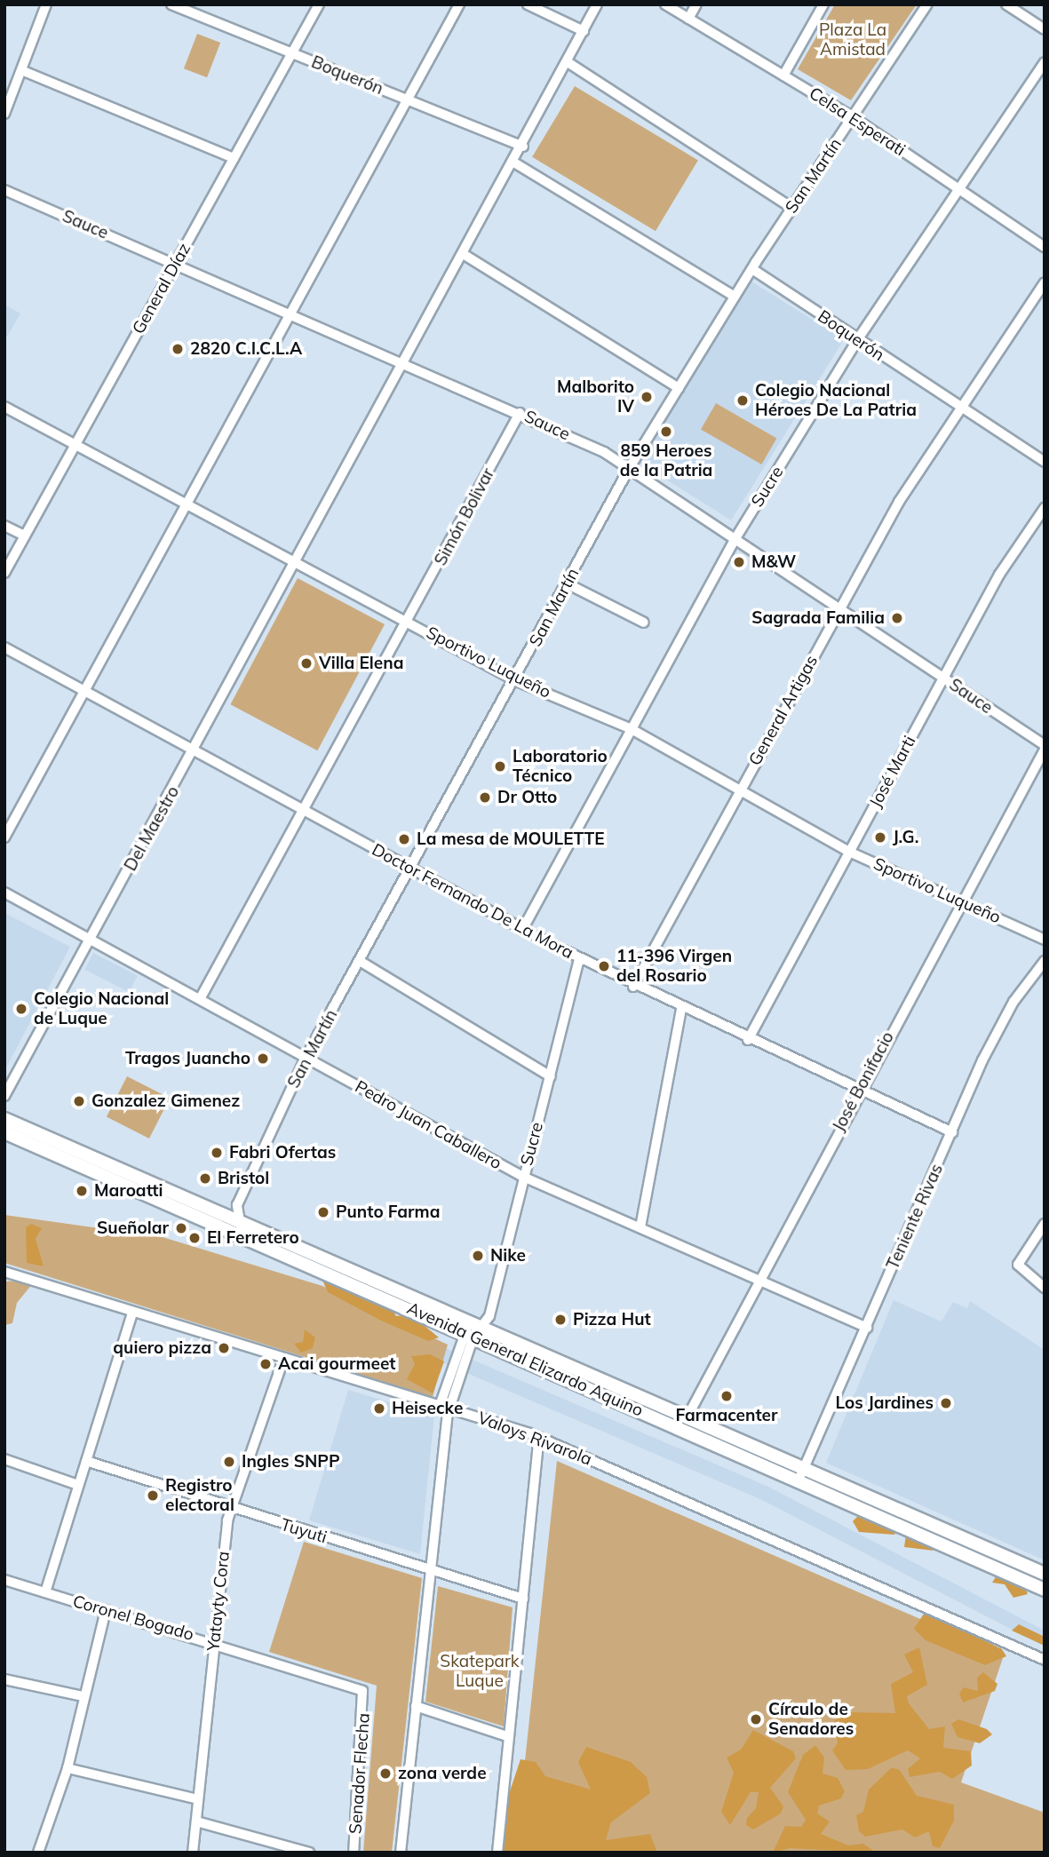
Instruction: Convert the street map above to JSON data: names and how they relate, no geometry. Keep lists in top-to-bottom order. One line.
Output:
{"streets":{"main road":["Avenida General Elizardo Aquino"],"street":["Boquerón","Celsa Esperati","San Martín","Sauce","General Díaz","Sucre","Simón Bolivar","Sportivo Luqueño","General Artigas","José Marti","Del Maestro","Doctor Fernando De La Mora","José Bonifacio","Pedro Juan Caballero","Teniente Rivas","Valoys Rivarola","Tuyuti","Yatayty Cora","Coronel Bogado","Senador Flecha"]},"crossings":[["Boquerón","San Martín"],["Boquerón","General Díaz"],["Boquerón","Sucre"],["Boquerón","General Artigas"],["Boquerón","Del Maestro"],["Celsa Esperati","San Martín"],["Celsa Esperati","Sucre"],["San Martín","Sauce"],["San Martín","Sportivo Luqueño"],["San Martín","Doctor Fernando De La Mora"],["San Martín","Pedro Juan Caballero"],["San Martín","Avenida General Elizardo Aquino"],["Sauce","General Díaz"],["Sauce","Sucre"],["Sauce","Simón Bolivar"],["Sauce","General Artigas"],["Sauce","José Marti"],["Sauce","Del Maestro"],["Sauce","José Bonifacio"],["General Díaz","Sportivo Luqueño"],["Sucre","Sportivo Luqueño"],["Sucre","Doctor Fernando De La Mora"],["Sucre","Pedro Juan Caballero"],["Sucre","Avenida General Elizardo Aquino"],["Simón Bolivar","Sportivo Luqueño"],["Simón Bolivar","Doctor Fernando De La Mora"],["Simón Bolivar","Pedro Juan Caballero"],["Sportivo Luqueño","General Artigas"],["Sportivo Luqueño","José Marti"],["Sportivo Luqueño","Del Maestro"],["Sportivo Luqueño","José Bonifacio"],["General Artigas","Doctor Fernando De La Mora"],["José Marti","Doctor Fernando De La Mora"],["Del Maestro","Doctor Fernando De La Mora"],["Del Maestro","Pedro Juan Caballero"],["Doctor Fernando De La Mora","José Bonifacio"],["Doctor Fernando De La Mora","Teniente Rivas"],["José Bonifacio","Pedro Juan Caballero"],["José Bonifacio","Avenida General Elizardo Aquino"],["Pedro Juan Caballero","Teniente Rivas"],["Teniente Rivas","Avenida General Elizardo Aquino"],["Valoys Rivarola","Yatayty Cora"],["Tuyuti","Yatayty Cora"],["Yatayty Cora","Coronel Bogado"],["Coronel Bogado","Senador Flecha"]],"parks":["Plaza La Amistad","Skatepark Luque"],"places":["2820 C.I.C.L.A","Malborito IV","Colegio Nacional Héroes De La Patria","859 Heroes de la Patria","M&W","Sagrada Familia","Villa Elena","Laboratorio Técnico","Dr Otto","J.G.","La mesa de MOULETTE","11-396 Virgen del Rosario","Colegio Nacional de Luque","Tragos Juancho","Gonzalez Gimenez","Fabri Ofertas","Bristol","Maroatti","Punto Farma","Sueñolar","El Ferretero","Nike","Pizza Hut","quiero pizza","Acai gourmeet","Farmacenter","Los Jardines","Heisecke","Ingles SNPP","Registro electoral","Círculo de Senadores","zona verde"]}
